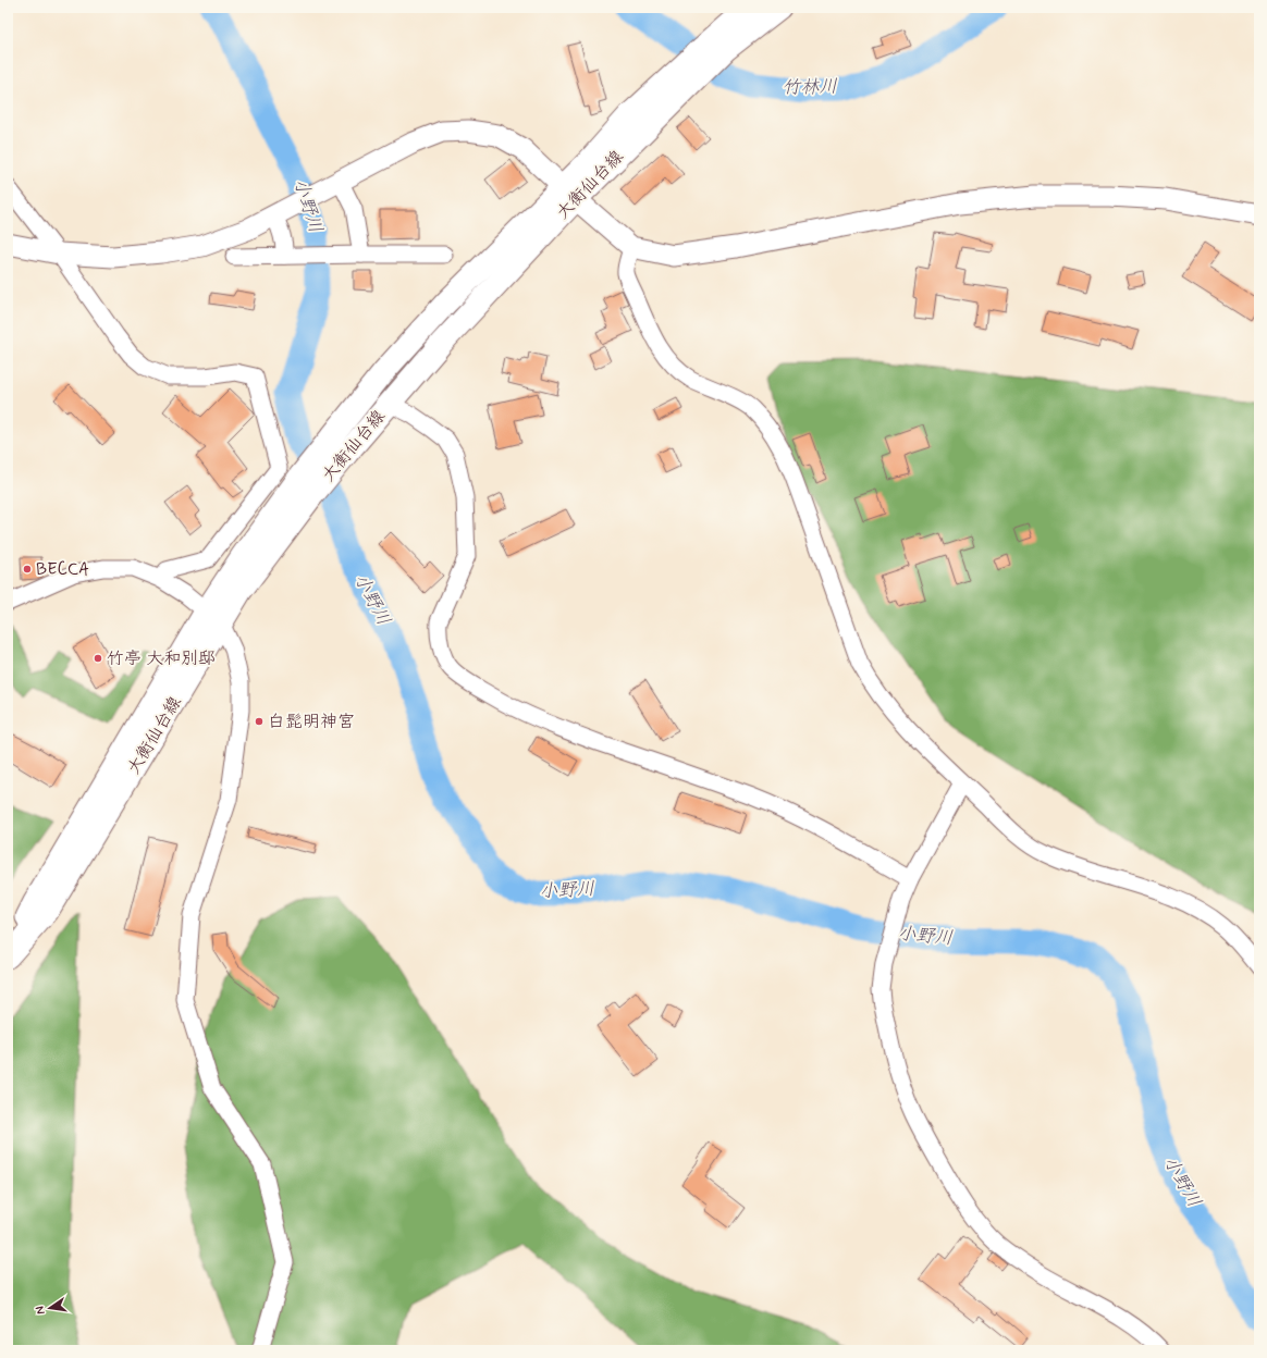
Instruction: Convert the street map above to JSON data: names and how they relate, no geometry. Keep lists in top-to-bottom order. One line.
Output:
{"streets":{"main road":["大衡仙台線"]},"water":["竹林川","小野川"],"places":["BECCA","竹亭 大和別邸","白髭明神宮"],"north":"left"}
